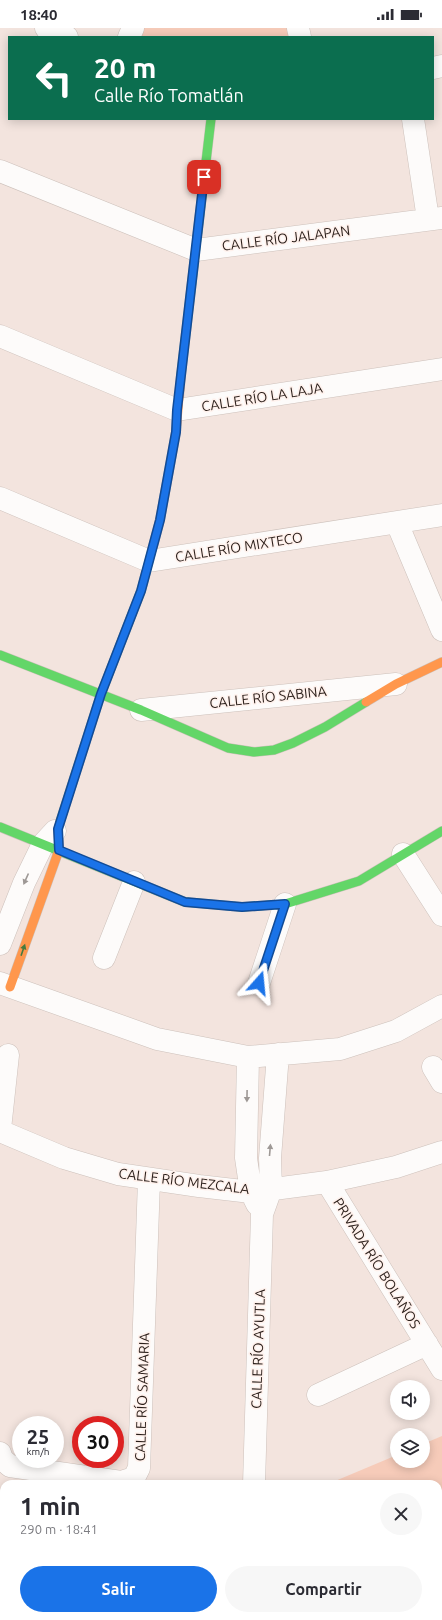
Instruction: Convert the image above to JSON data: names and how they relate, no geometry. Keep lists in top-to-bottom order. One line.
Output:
{"streets":{"street":["CALLE RÍO JALAPAN","CALLE RÍO LA LAJA","CALLE RÍO MIXTECO","CALLE RÍO SABINA","CALLE RÍO MEZCALA","PRIVADA RÍO BOLAÑOS","CALLE RÍO AYUTLA","CALLE RÍO SAMARIA"]},"crossings":[["CALLE RÍO MEZCALA","PRIVADA RÍO BOLAÑOS"],["CALLE RÍO MEZCALA","CALLE RÍO AYUTLA"],["CALLE RÍO MEZCALA","CALLE RÍO SAMARIA"]],"page":{"status":"18:40","turn":["20 m","Calle Río Tomatlán"],"speed":"25 km/h","limit":"30","heading":["1 min","290 m · 18:41"],"buttons":["Salir","Compartir"]}}
